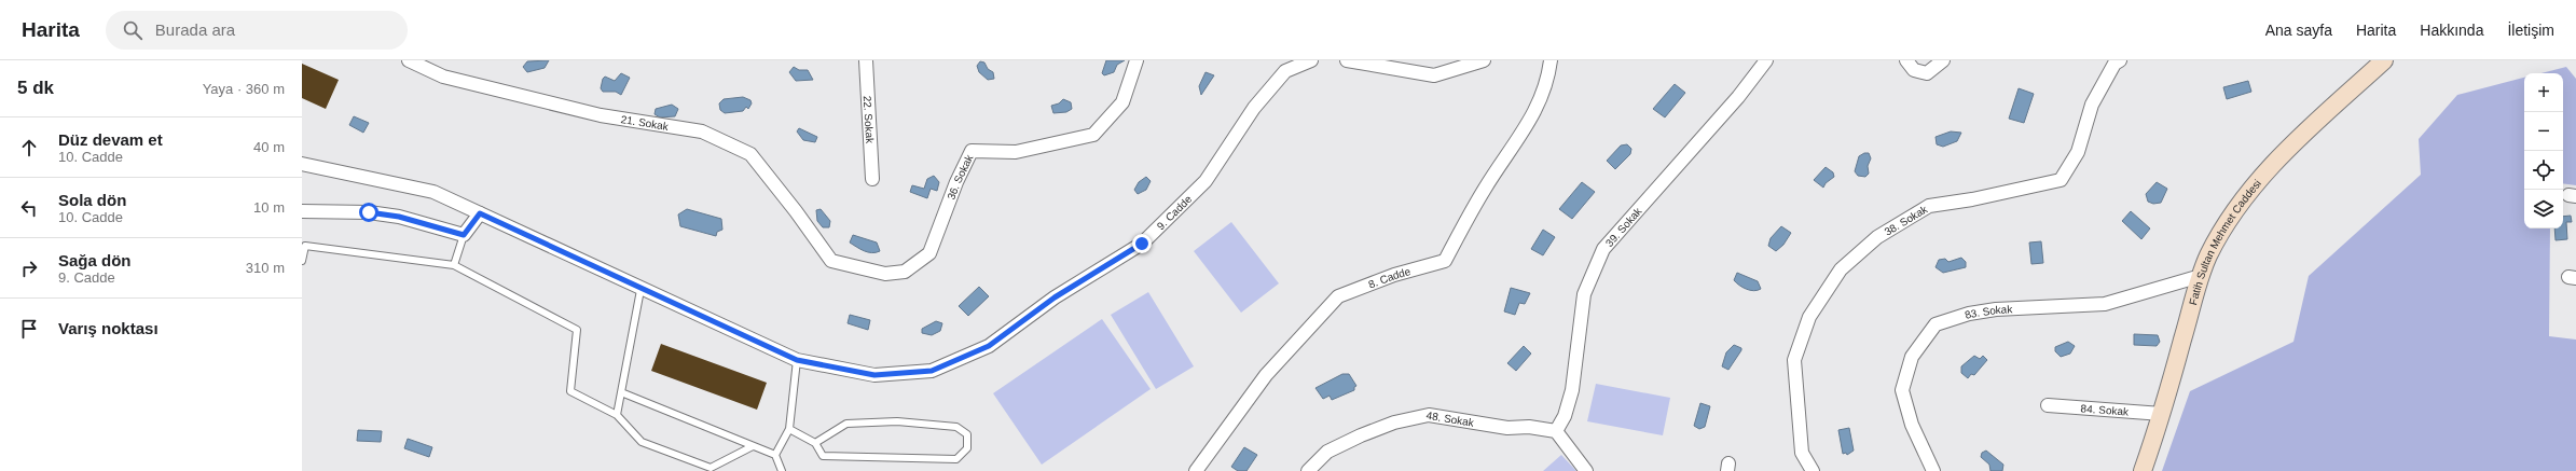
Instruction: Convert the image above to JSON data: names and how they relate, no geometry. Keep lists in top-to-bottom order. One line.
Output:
{"streets":{"main road":["Fatih Sultan Mehmet Caddesi"],"street":["22. Sokak","21. Sokak","36. Sokak","9. Cadde","38. Sokak","39. Sokak","8. Cadde","83. Sokak","84. Sokak","48. Sokak"]},"crossings":[["21. Sokak","36. Sokak"],["39. Sokak","48. Sokak"],["Fatih Sultan Mehmet Caddesi","83. Sokak"],["Fatih Sultan Mehmet Caddesi","84. Sokak"]],"page":{"header":"Harita","search":"Burada ara","nav":["Ana sayfa","Harita","Hakkında","İletişim"],"heading":["5 dk","Yaya · 360 m"],"map_buttons":["+","−"],"list":[["Düz devam et","10. Cadde","40 m"],["Sola dön","10. Cadde","10 m"],["Sağa dön","9. Cadde","310 m"],"Varış noktası"]}}
